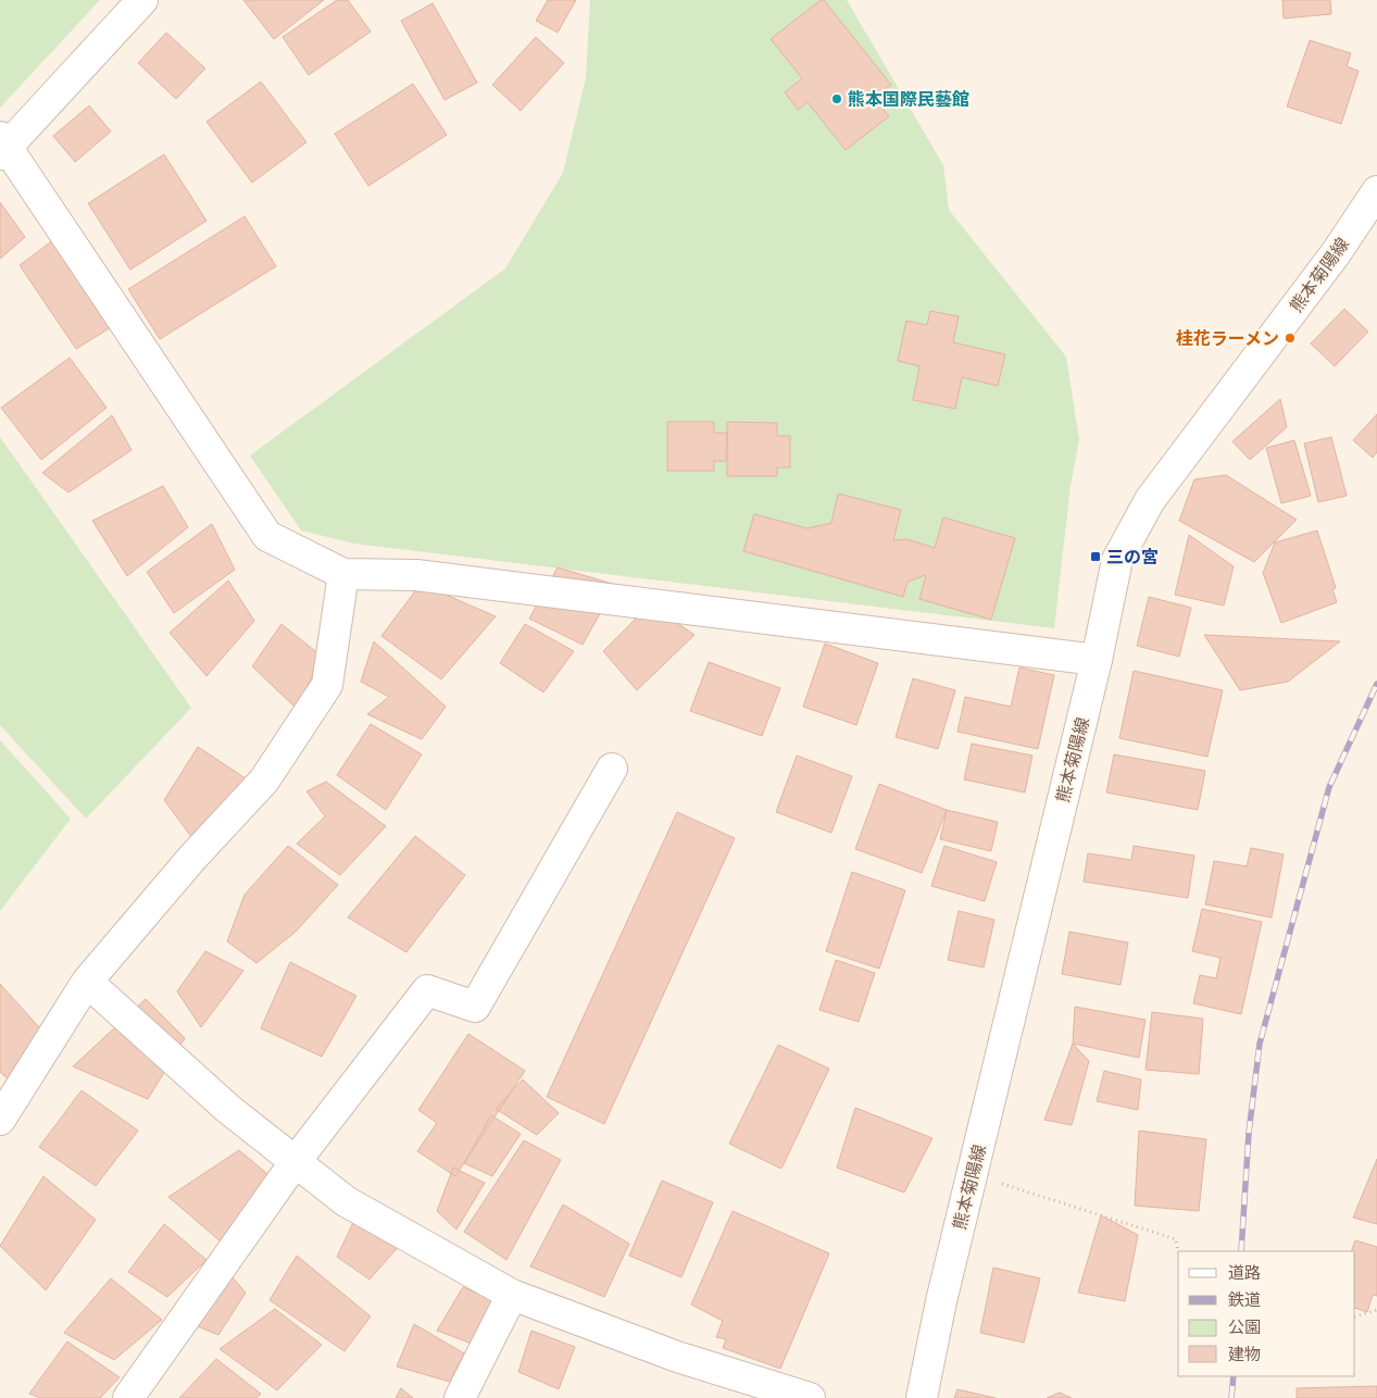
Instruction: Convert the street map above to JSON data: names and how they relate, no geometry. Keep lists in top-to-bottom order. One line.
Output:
{"streets":{"street":["熊本菊陽線"]},"places":{"other":["熊本国際民藝館","桂花ラーメン"],"transit":["三の宮"]},"legend":["道路","鉄道","公園","建物"]}
